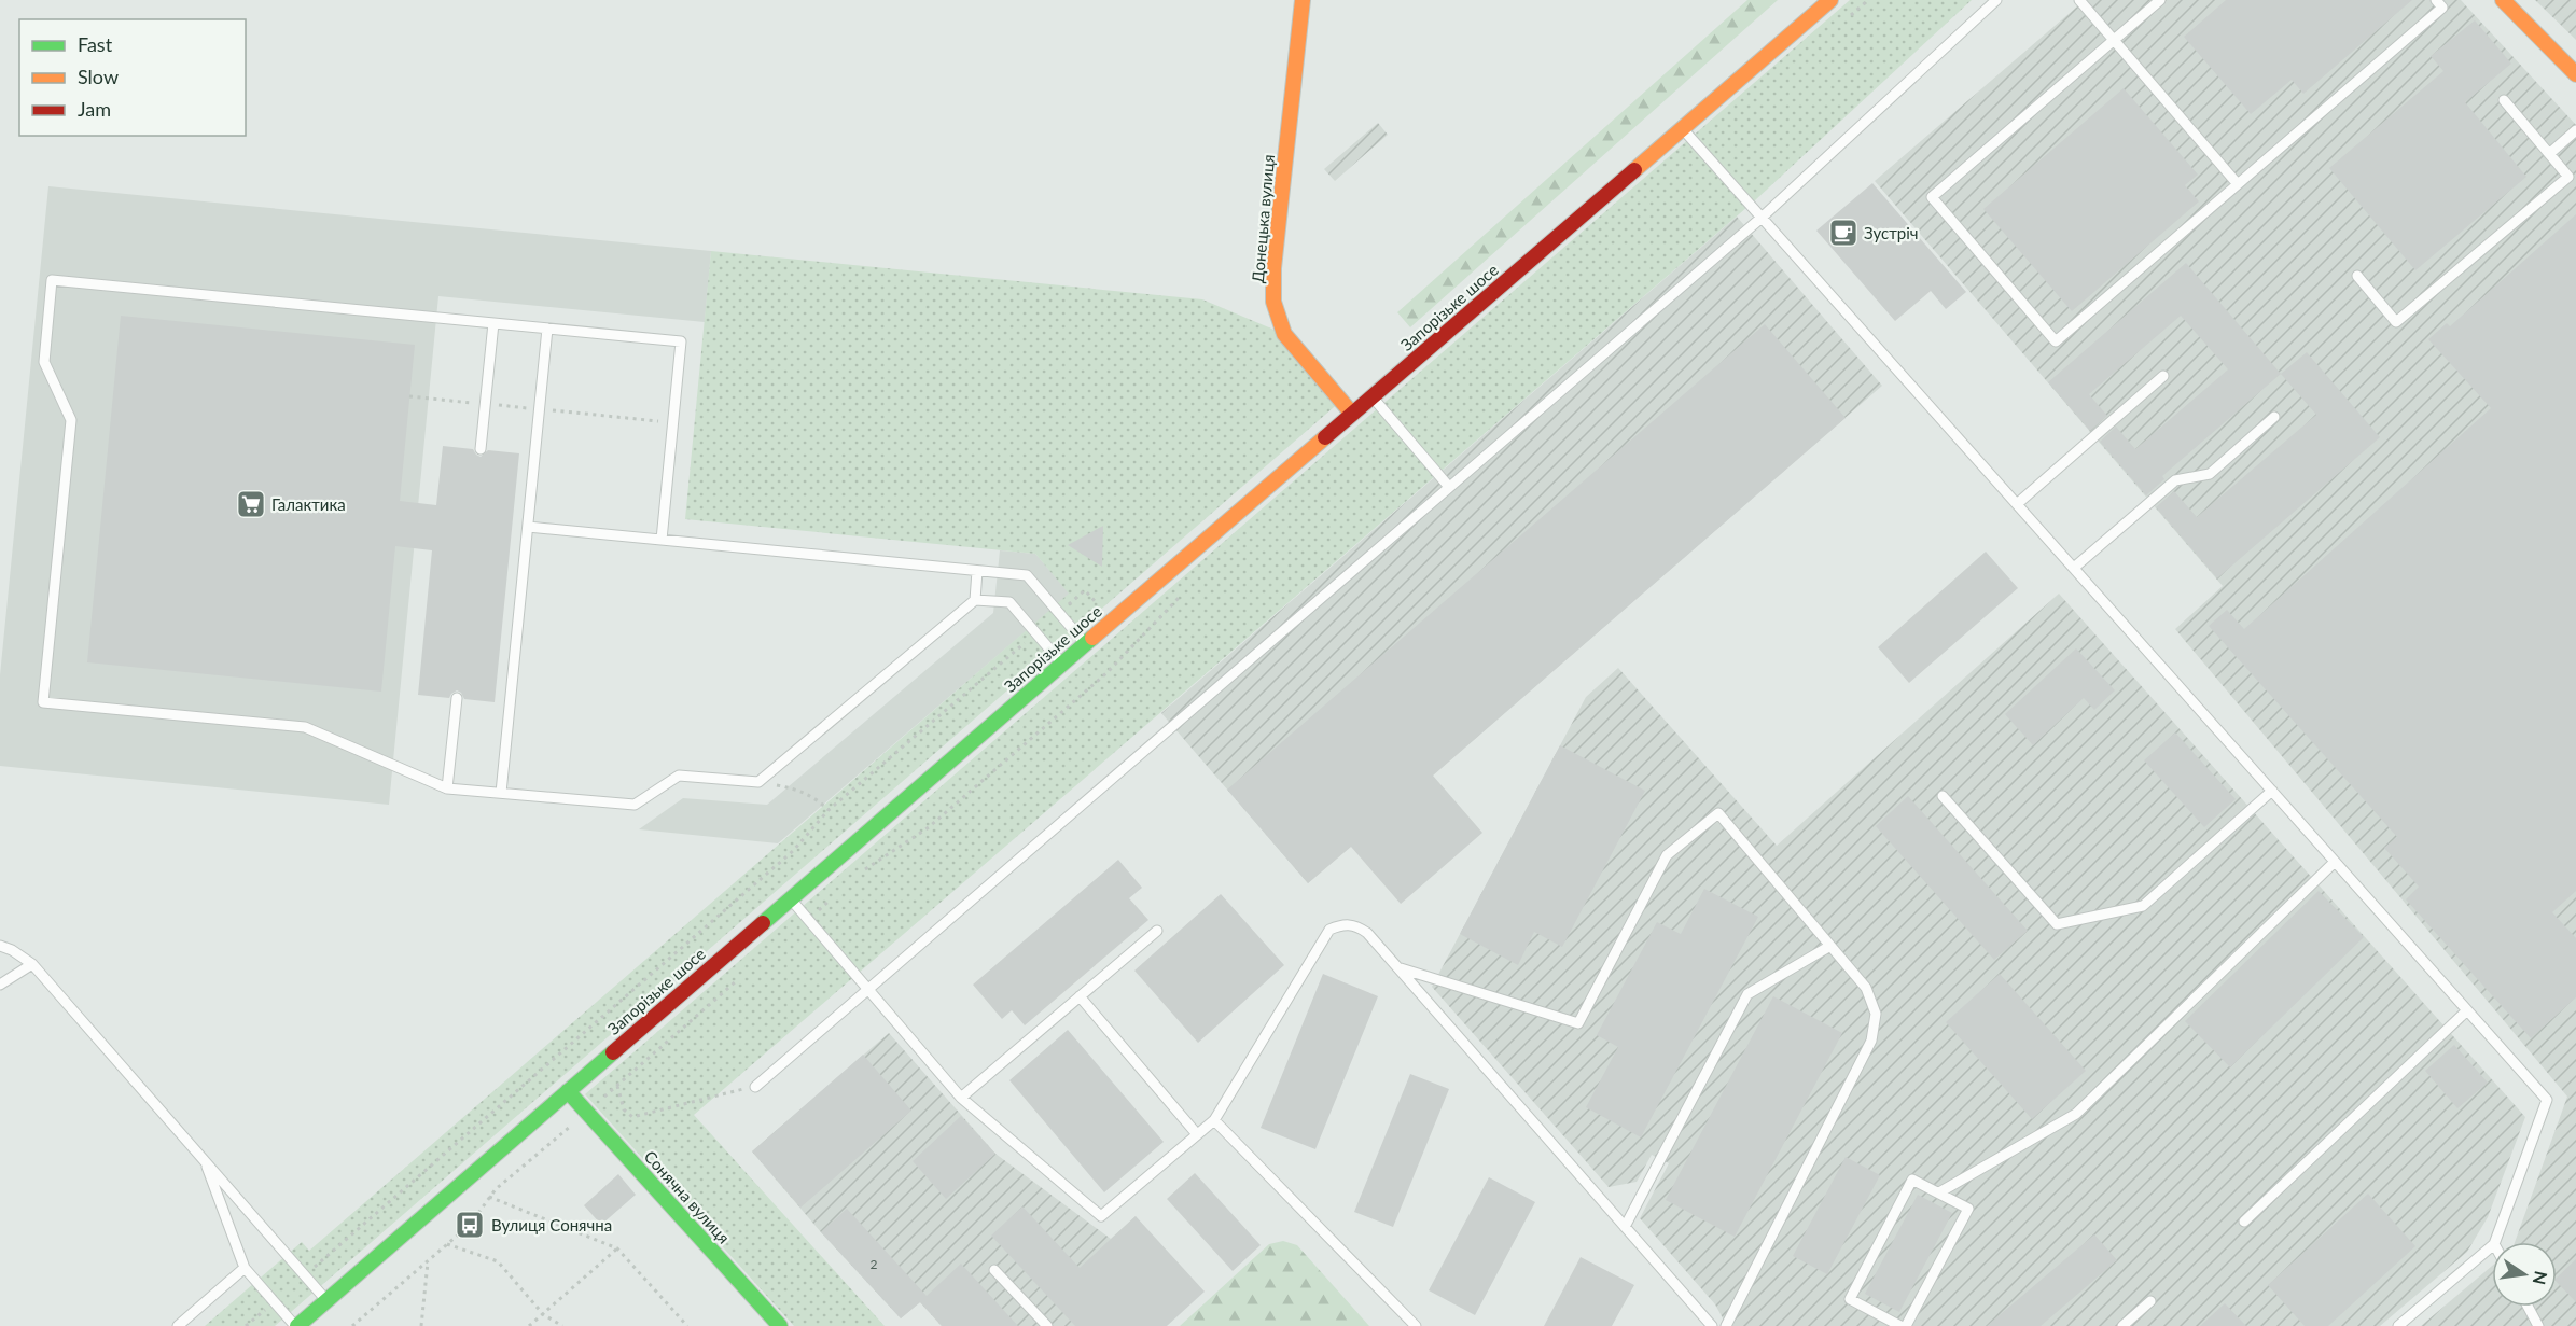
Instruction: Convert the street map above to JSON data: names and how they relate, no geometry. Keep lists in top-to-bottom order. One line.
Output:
{"streets":{"main road":["Донецька вулиця","Запорізьке шосе","Сонячна вулиця"]},"crossings":[["Донецька вулиця","Запорізьке шосе"],["Запорізьке шосе","Сонячна вулиця"]],"places":{"cafe":["Зустріч"],"supermarket":["Галактика"],"bus stop":["Вулиця Сонячна"]},"house_numbers":["2"],"legend":["Fast","Slow","Jam"],"north":"right"}
